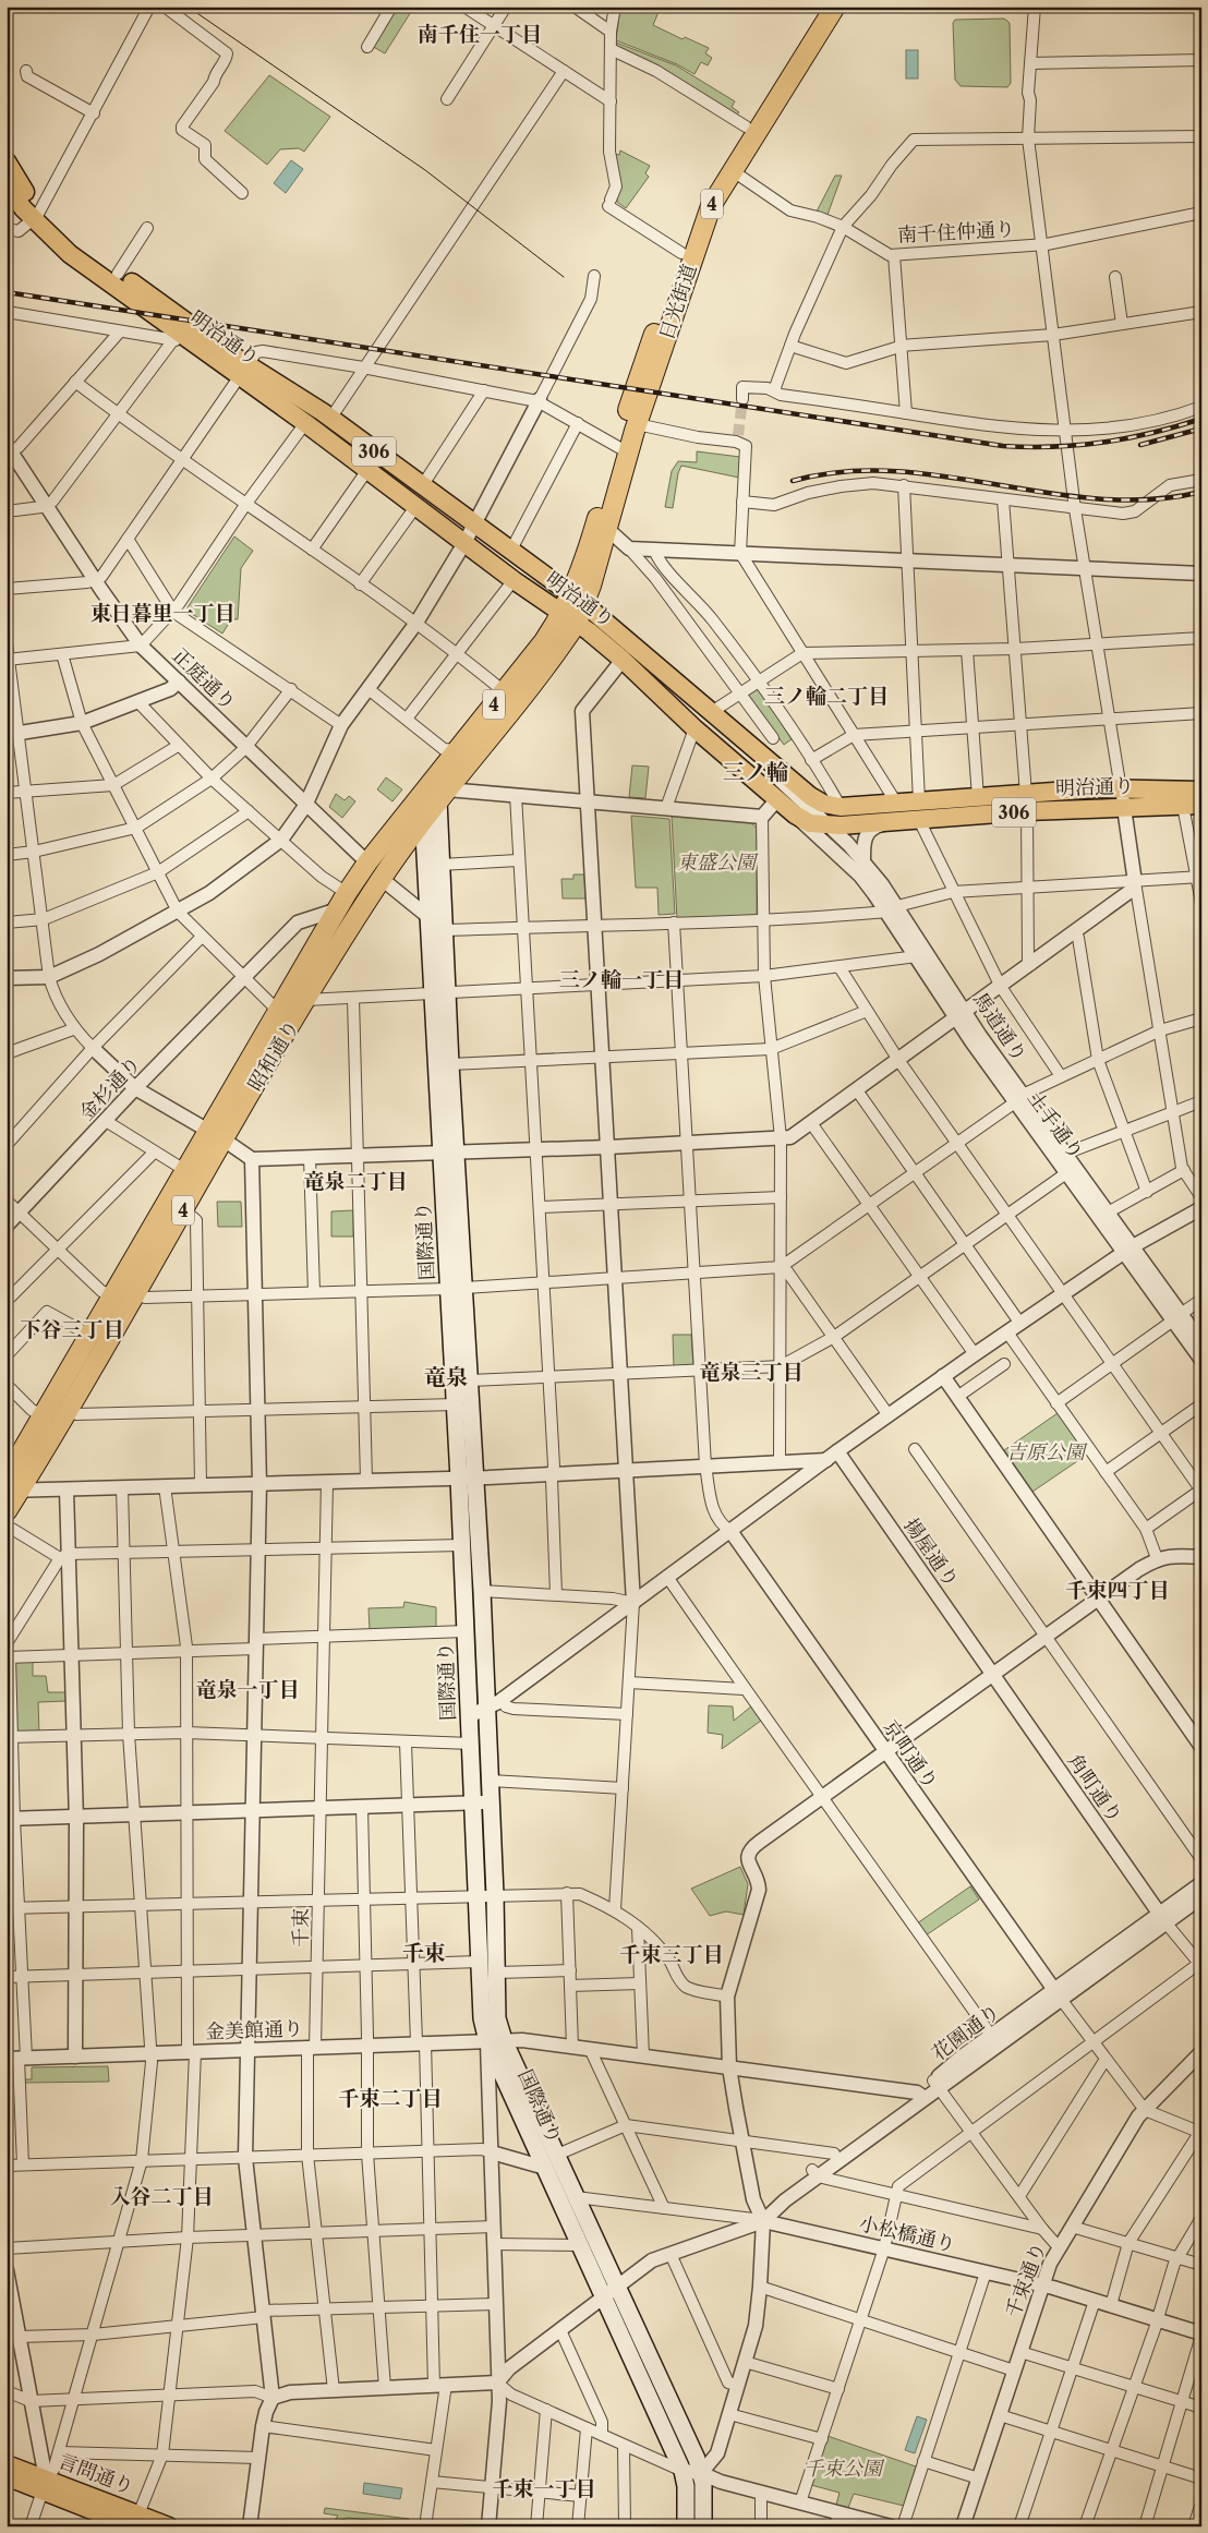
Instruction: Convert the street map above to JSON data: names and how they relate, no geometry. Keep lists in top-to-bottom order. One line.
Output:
{"streets":{"highway":["4","日光街道","昭和通り"],"main road":["明治通り","306","国際通り","言問通り"],"street":["南千住仲通り","正庭通り","馬道通り","金杉通り","土手通り","揚屋通り","京町通り","角町通り","千束","金美館通り","花園通り","小松橋通り","千束通り"]},"crossings":[["南千住仲通り","日光街道"],["日光街道","明治通り"],["日光街道","昭和通り"],["明治通り","馬道通り"],["明治通り","昭和通り"],["正庭通り","昭和通り"],["馬道通り","土手通り"],["昭和通り","金杉通り"],["昭和通り","国際通り"],["国際通り","金美館通り"],["国際通り","花園通り"],["揚屋通り","角町通り"],["京町通り","花園通り"],["角町通り","花園通り"],["千束","金美館通り"],["金美館通り","花園通り"],["花園通り","小松橋通り"],["小松橋通り","千束通り"]],"districts":["南千住一丁目","東日暮里一丁目","三ノ輪二丁目","三ノ輪","三ノ輪一丁目","竜泉二丁目","下谷三丁目","竜泉三丁目","竜泉","千束四丁目","竜泉一丁目","千束","千束三丁目","千束二丁目","入谷二丁目","千束一丁目"],"parks":["東盛公園","吉原公園","千束公園"]}
